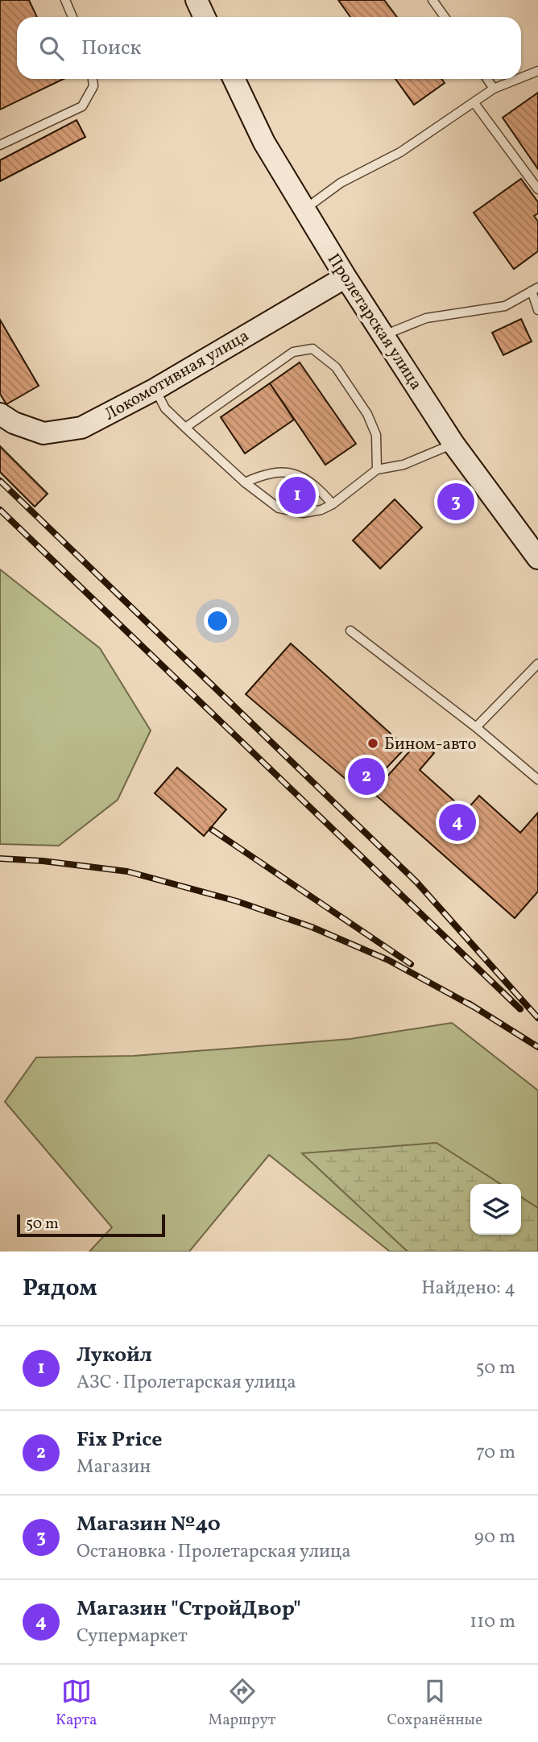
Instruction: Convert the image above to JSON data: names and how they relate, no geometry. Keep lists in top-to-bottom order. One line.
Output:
{"streets":{"main road":["Пролетарская улица","Локомотивная улица"]},"crossings":[["Пролетарская улица","Локомотивная улица"]],"places":["Бином-авто"],"scale_bar":"50 m","page":{"search":"Поиск","pins":["1","3","2","4"],"scale":"50 m","heading":["Рядом","Найдено: 4"],"list":[{"mark":"1","name":"Лукойл","note":"АЗС · Пролетарская улица","value":"50 m"},{"mark":"2","name":"Fix Price","note":"Магазин","value":"70 m"},{"mark":"3","name":"Магазин №40","note":"Остановка · Пролетарская улица","value":"90 m"},{"mark":"4","name":"Магазин \"СтройДвор\"","note":"Супермаркет","value":"110 m"}],"nav":["Карта","Маршрут","Сохранённые"]}}
